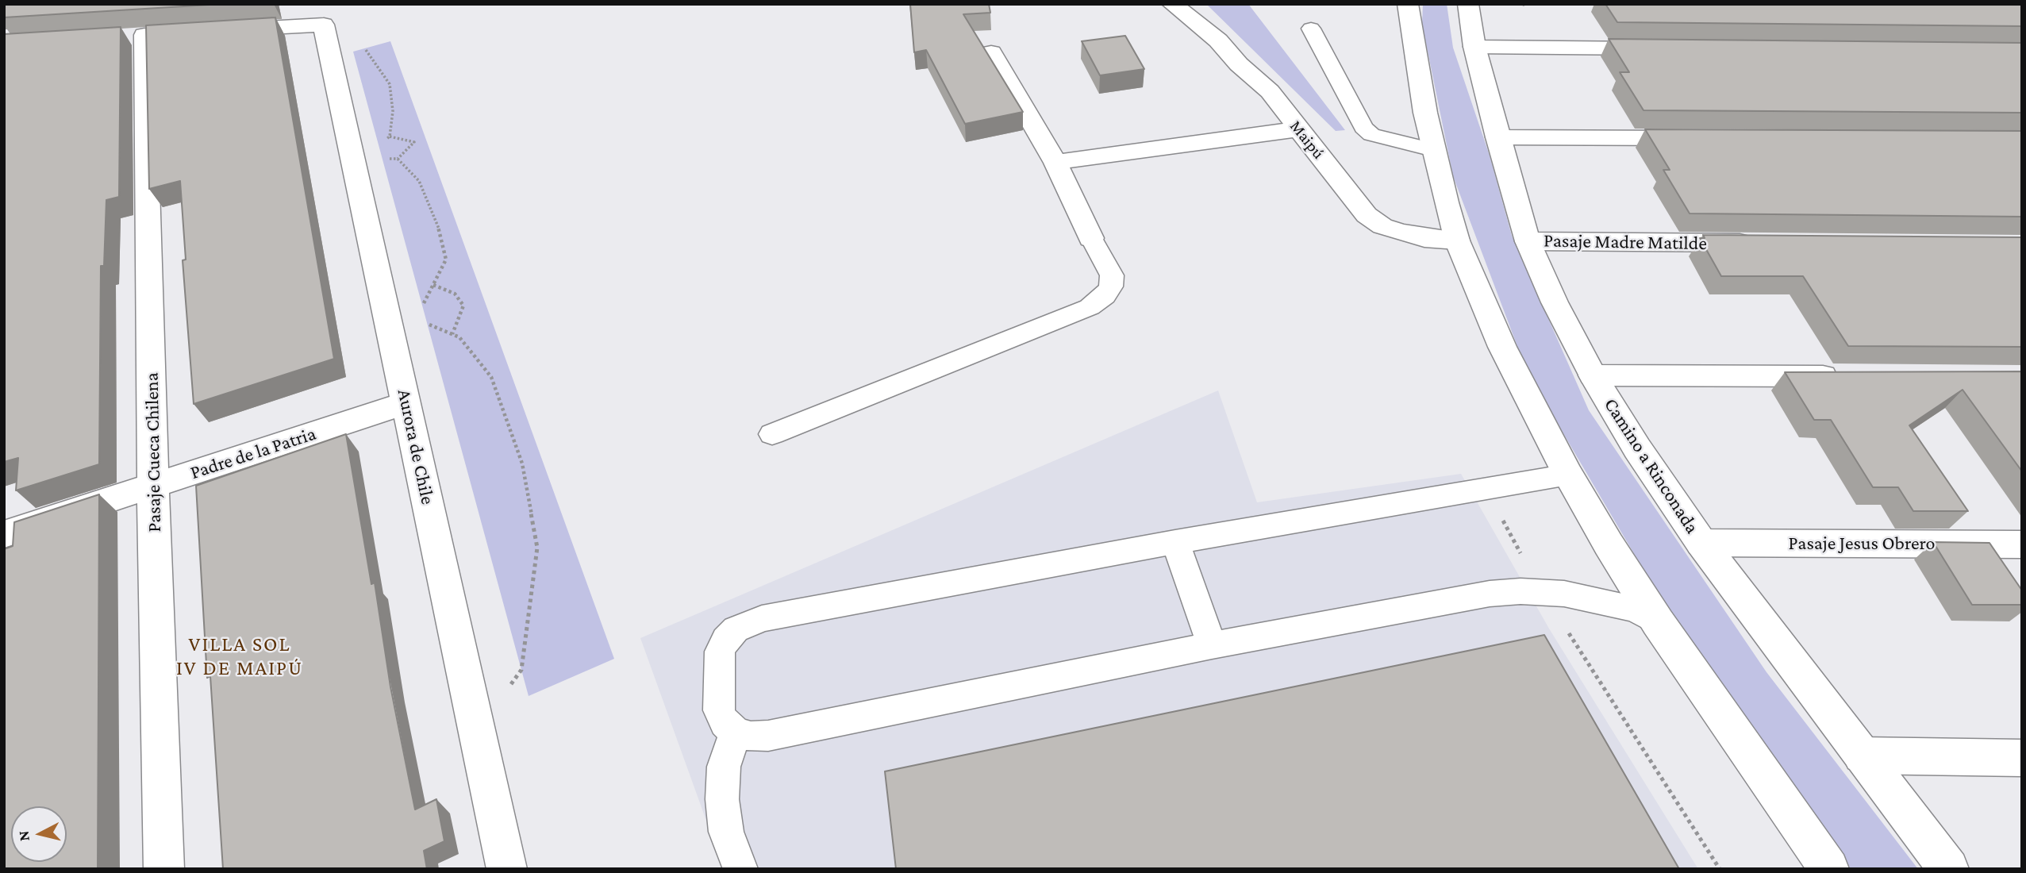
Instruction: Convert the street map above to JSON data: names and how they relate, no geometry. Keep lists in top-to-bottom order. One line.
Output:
{"streets":{"street":["Maipú","Pasaje Madre Matilde","Aurora de Chile","Pasaje Cueca Chilena","Padre de la Patria","Camino a Rinconada","Pasaje Jesus Obrero"]},"crossings":[["Pasaje Madre Matilde","Camino a Rinconada"],["Aurora de Chile","Padre de la Patria"],["Pasaje Cueca Chilena","Padre de la Patria"],["Camino a Rinconada","Pasaje Jesus Obrero"]],"districts":["VILLA SOL IV DE MAIPÚ"],"north":"left"}
